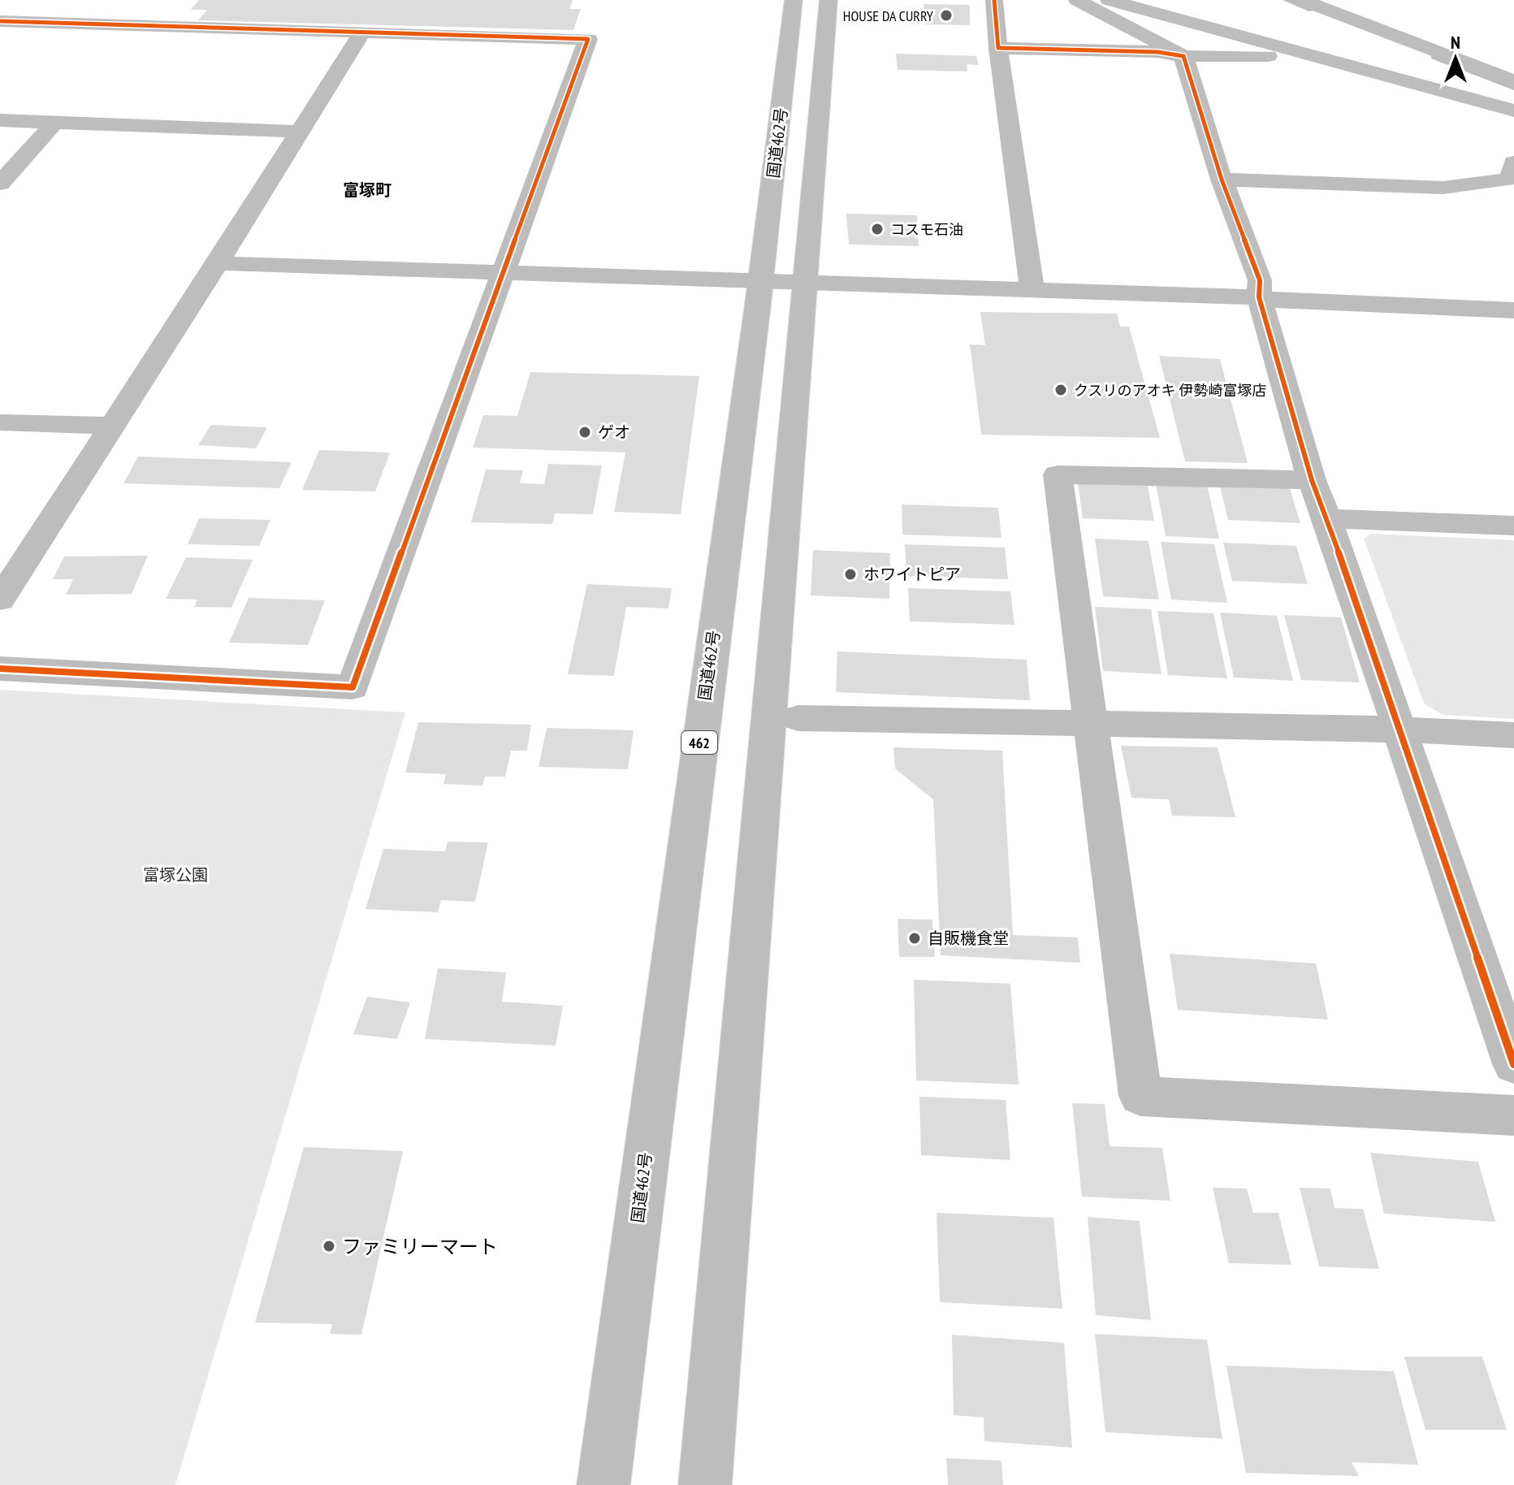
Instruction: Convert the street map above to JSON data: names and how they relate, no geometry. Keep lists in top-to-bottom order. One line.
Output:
{"streets":{"main road":["国道462号","462"]},"districts":["富塚町"],"parks":["富塚公園"],"places":["HOUSE DA CURRY","コスモ石油","クスリのアオキ 伊勢崎富塚店","ゲオ","ホワイトピア","自販機食堂","ファミリーマート"],"north":"top"}
